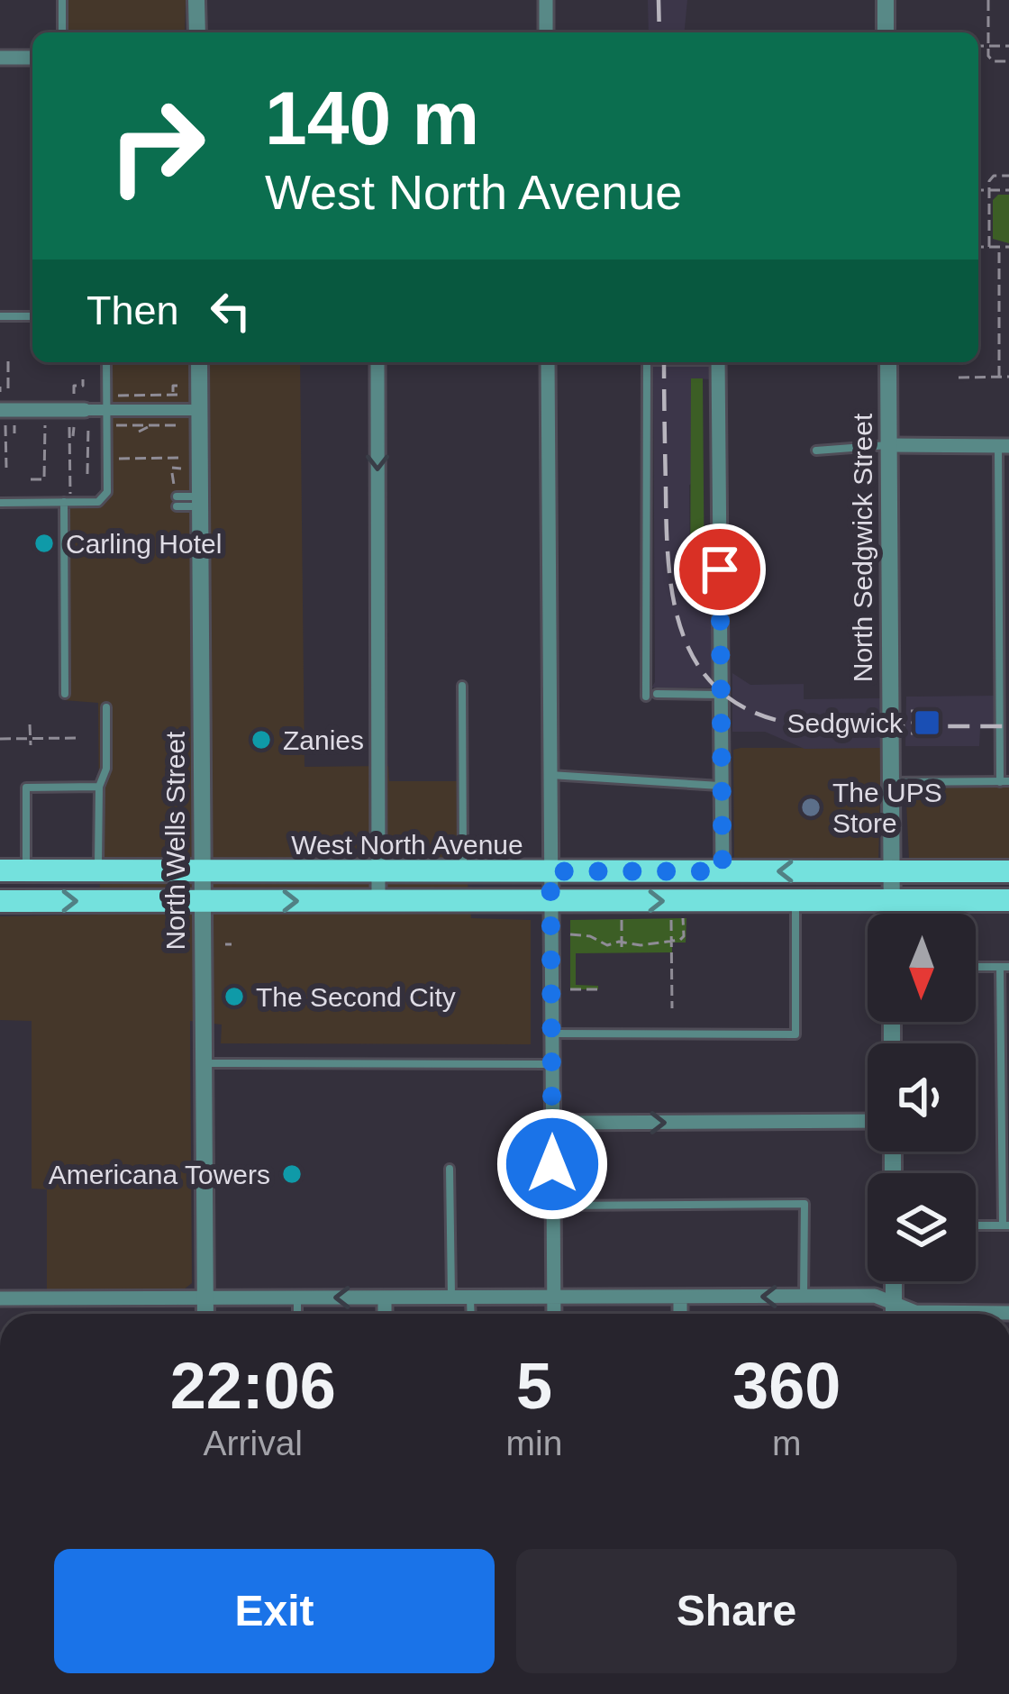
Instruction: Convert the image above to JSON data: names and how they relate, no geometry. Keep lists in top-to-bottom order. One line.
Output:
{"streets":{"main road":["West North Avenue"],"street":["North Sedgwick Street","North Wells Street"]},"crossings":[["North Sedgwick Street","West North Avenue"],["North Wells Street","West North Avenue"]],"places":{"other":["Carling Hotel","Zanies","The UPS Store","The Second City","Americana Towers"],"transit":["Sedgwick"]},"north":"bottom","page":{"turn":["140 m","West North Avenue"],"then":"Then","eta":["22:06","Arrival","5","min","360","m"],"buttons":["Exit","Share"]}}
